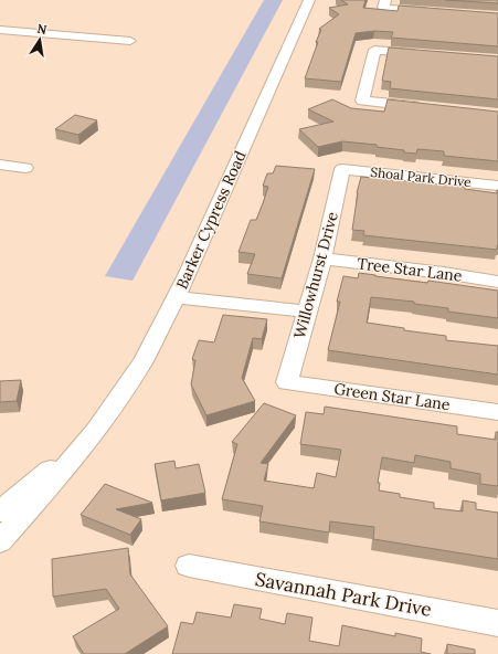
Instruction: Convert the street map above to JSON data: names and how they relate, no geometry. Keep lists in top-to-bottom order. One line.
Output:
{"streets":{"street":["Shoal Park Drive","Barker Cypress Road","Tree Star Lane","Willowhurst Drive","Green Star Lane","Savannah Park Drive"]},"crossings":[["Shoal Park Drive","Willowhurst Drive"],["Tree Star Lane","Willowhurst Drive"],["Willowhurst Drive","Green Star Lane"]],"north":"top"}
